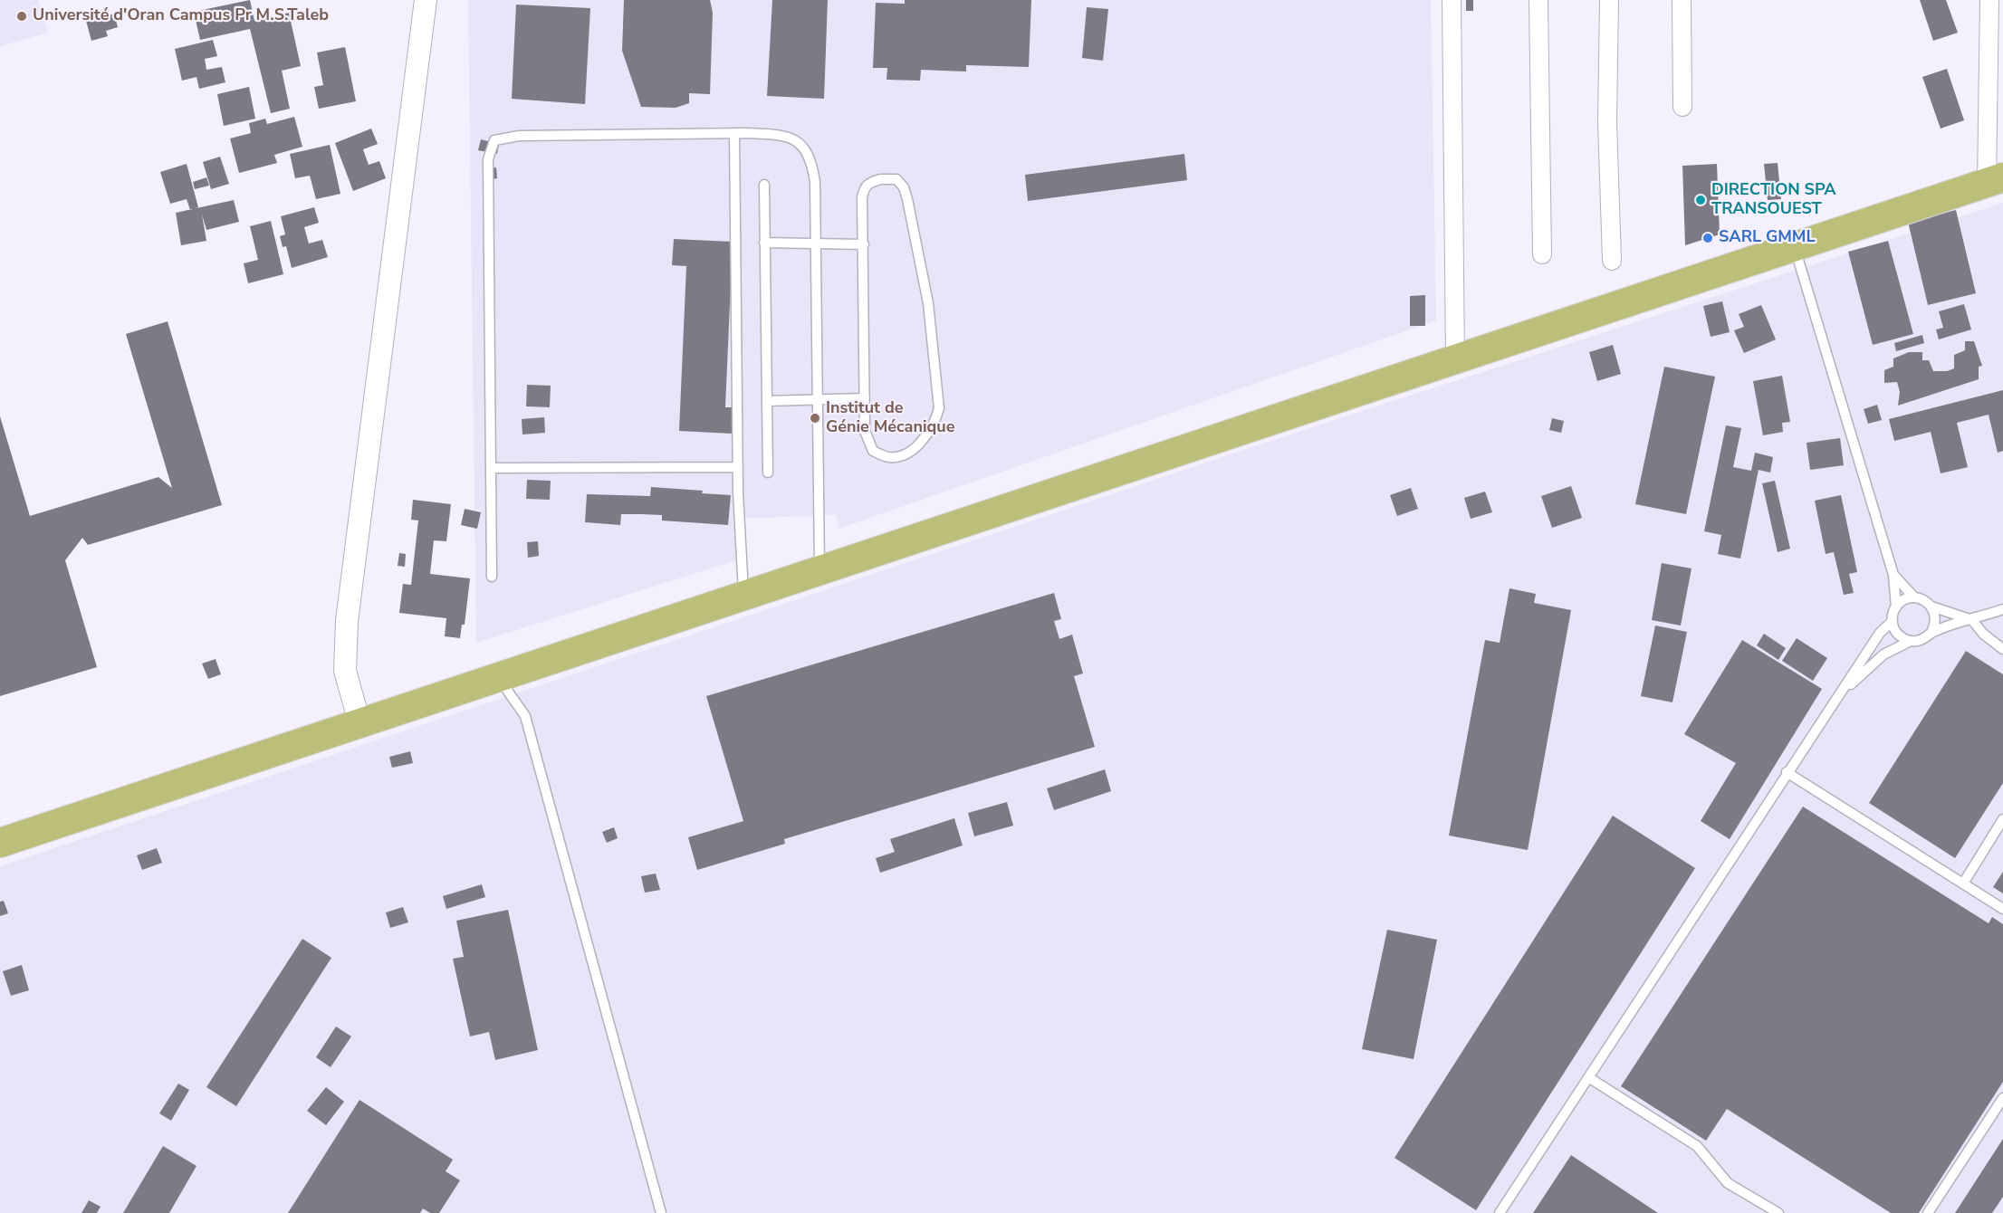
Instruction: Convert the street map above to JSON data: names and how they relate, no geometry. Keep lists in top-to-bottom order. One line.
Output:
{"places":["Université d'Oran Campus Pr M.S.Taleb","DIRECTION SPA TRANSOUEST","SARL GMML","Institut de Génie Mécanique"]}
